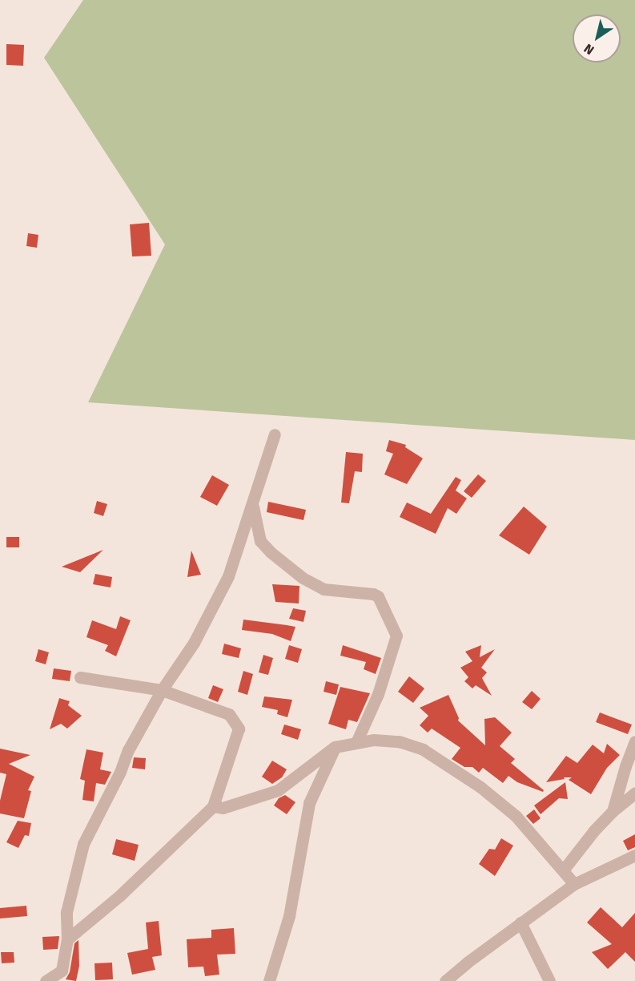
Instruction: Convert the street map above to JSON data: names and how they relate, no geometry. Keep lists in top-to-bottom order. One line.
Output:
{"north":"bottom left"}
